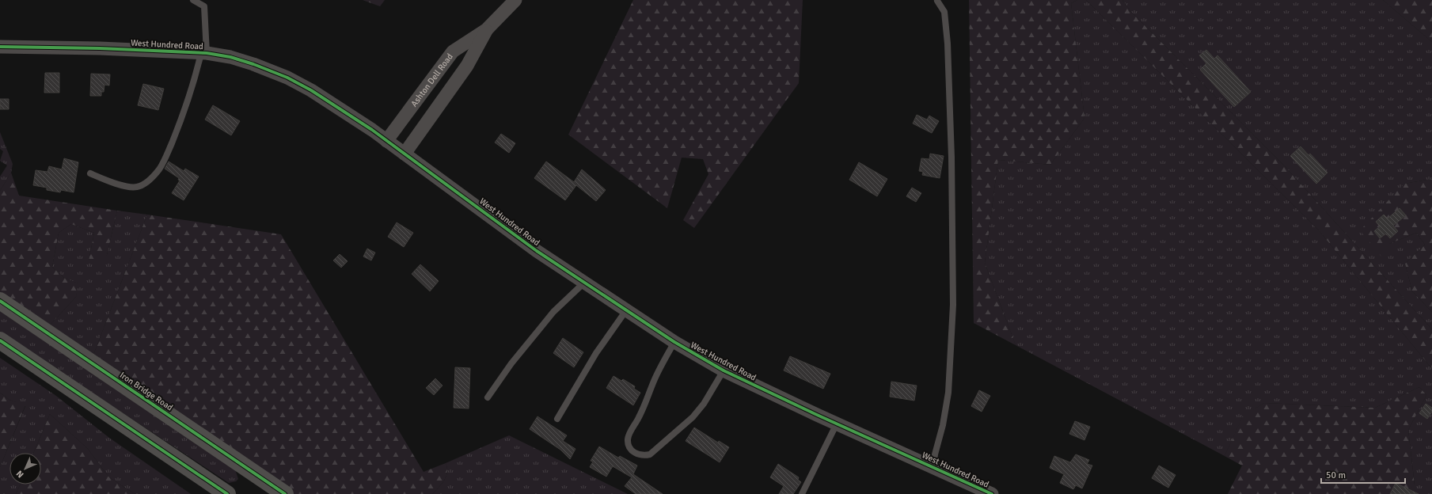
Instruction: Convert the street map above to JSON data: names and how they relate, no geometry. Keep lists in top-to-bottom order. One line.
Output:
{"streets":{"main road":["Iron Bridge Road"],"street":["West Hundred Road","Ashton Dell Road"]},"crossings":[["West Hundred Road","Ashton Dell Road"]],"scale_bar":"50 m","north":"bottom left"}
